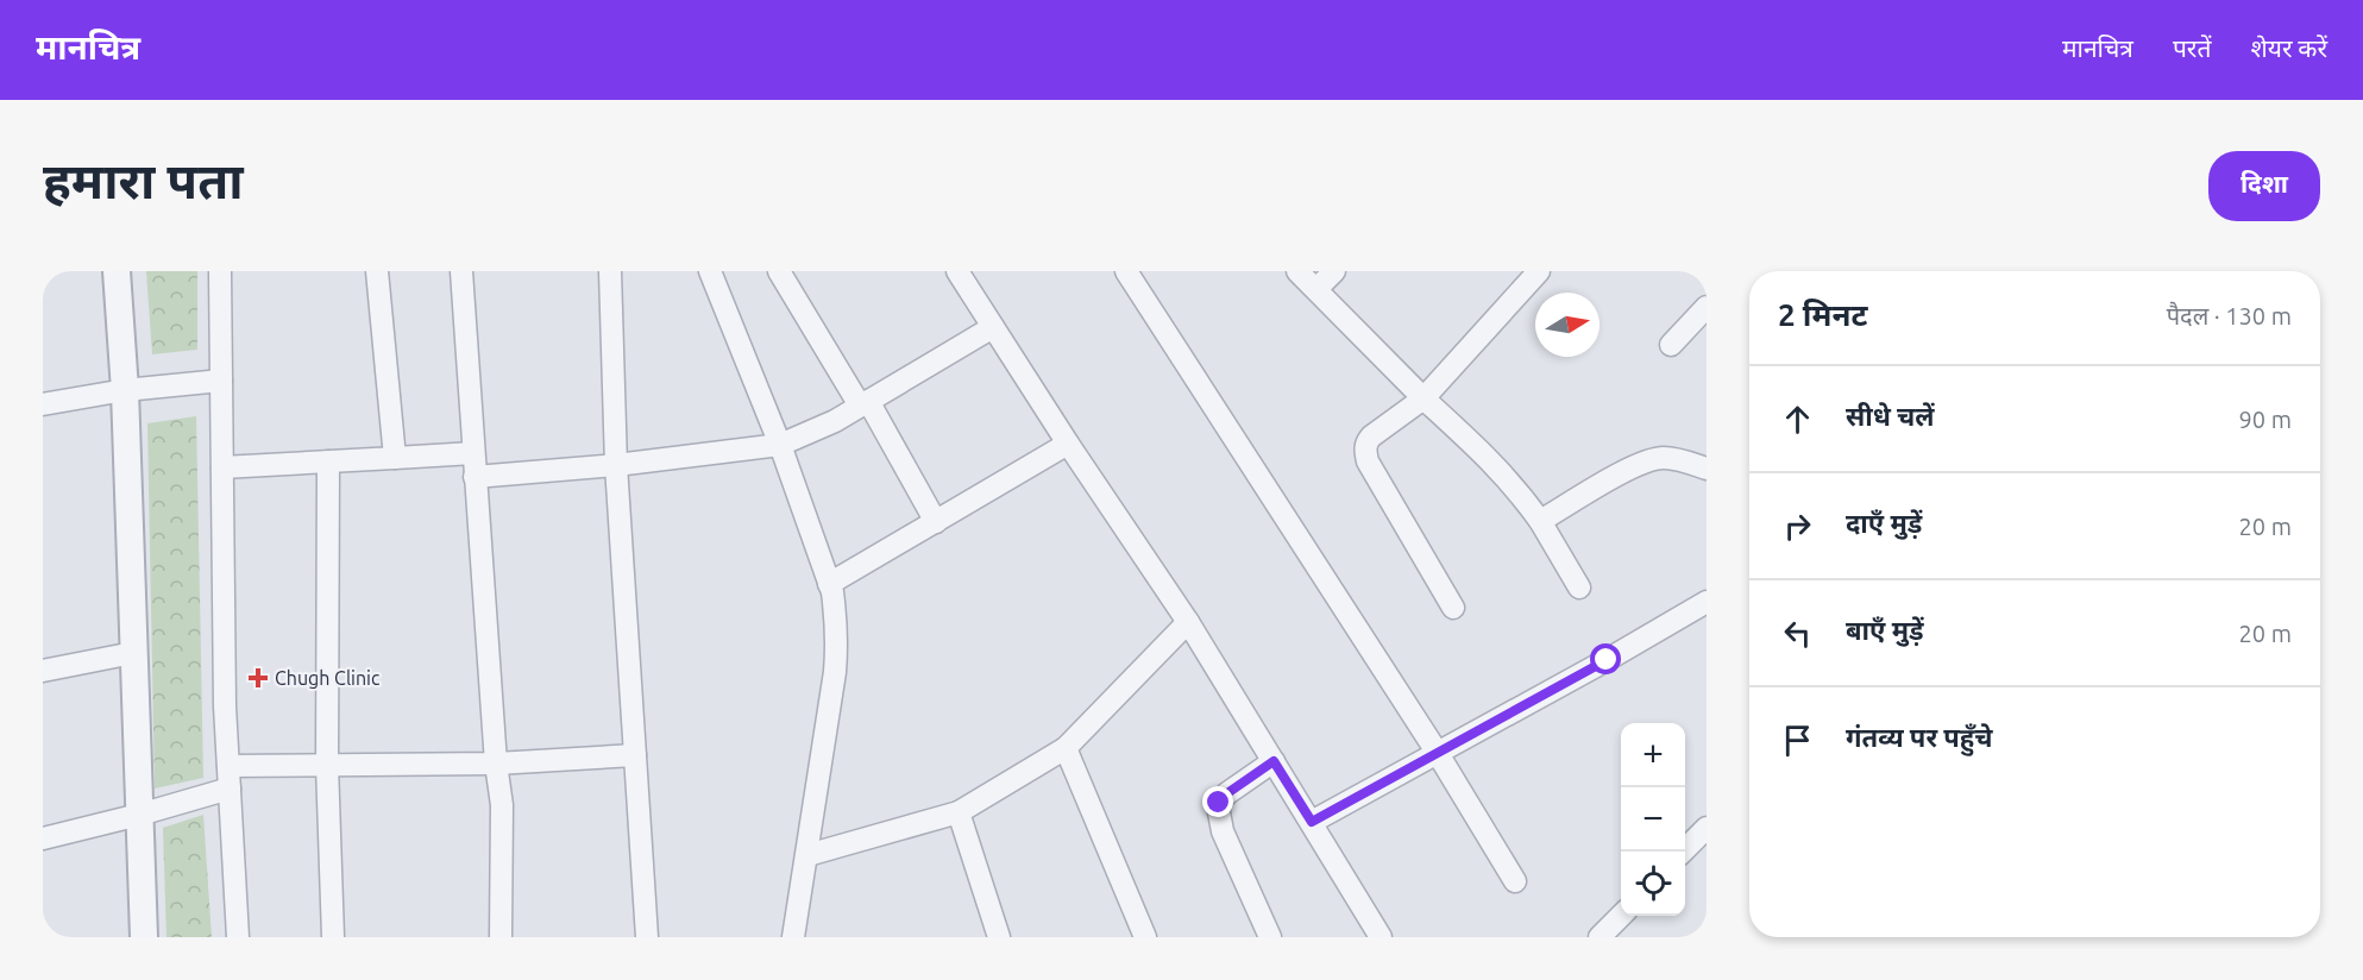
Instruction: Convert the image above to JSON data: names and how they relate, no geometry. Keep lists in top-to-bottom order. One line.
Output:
{"places":{"health":["Chugh Clinic"]},"north":"right","page":{"header":"मानचित्र","nav":["मानचित्र","परतें","शेयर करें"],"buttons":"दिशा","title":"हमारा पता","heading":["2 मिनट","पैदल · 130 m"],"list":[["सीधे चलें","90 m"],["दाएँ मुड़ें","20 m"],["बाएँ मुड़ें","20 m"],"गंतव्य पर पहुँचे"],"map_buttons":["+","−"]}}
